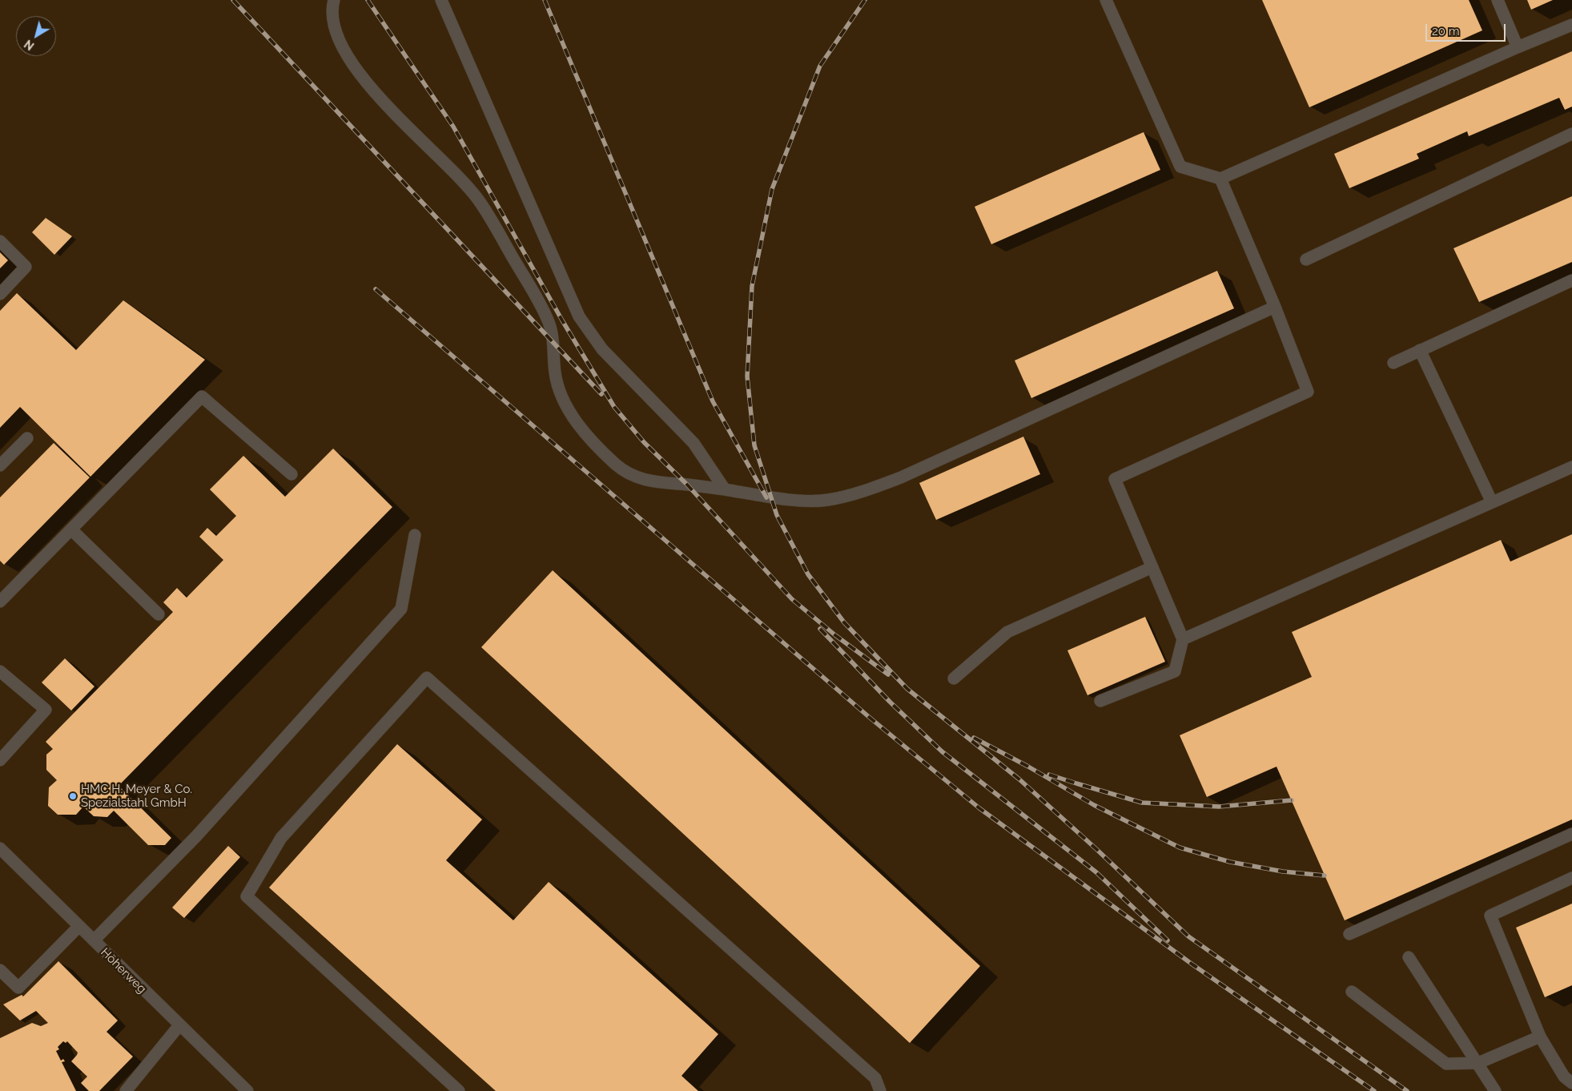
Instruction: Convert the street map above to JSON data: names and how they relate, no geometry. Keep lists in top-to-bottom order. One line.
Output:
{"streets":{"street":["Höherweg"]},"places":["HMC H. Meyer & Co. Spezialstahl GmbH"],"scale_bar":"20 m","north":"bottom left"}
